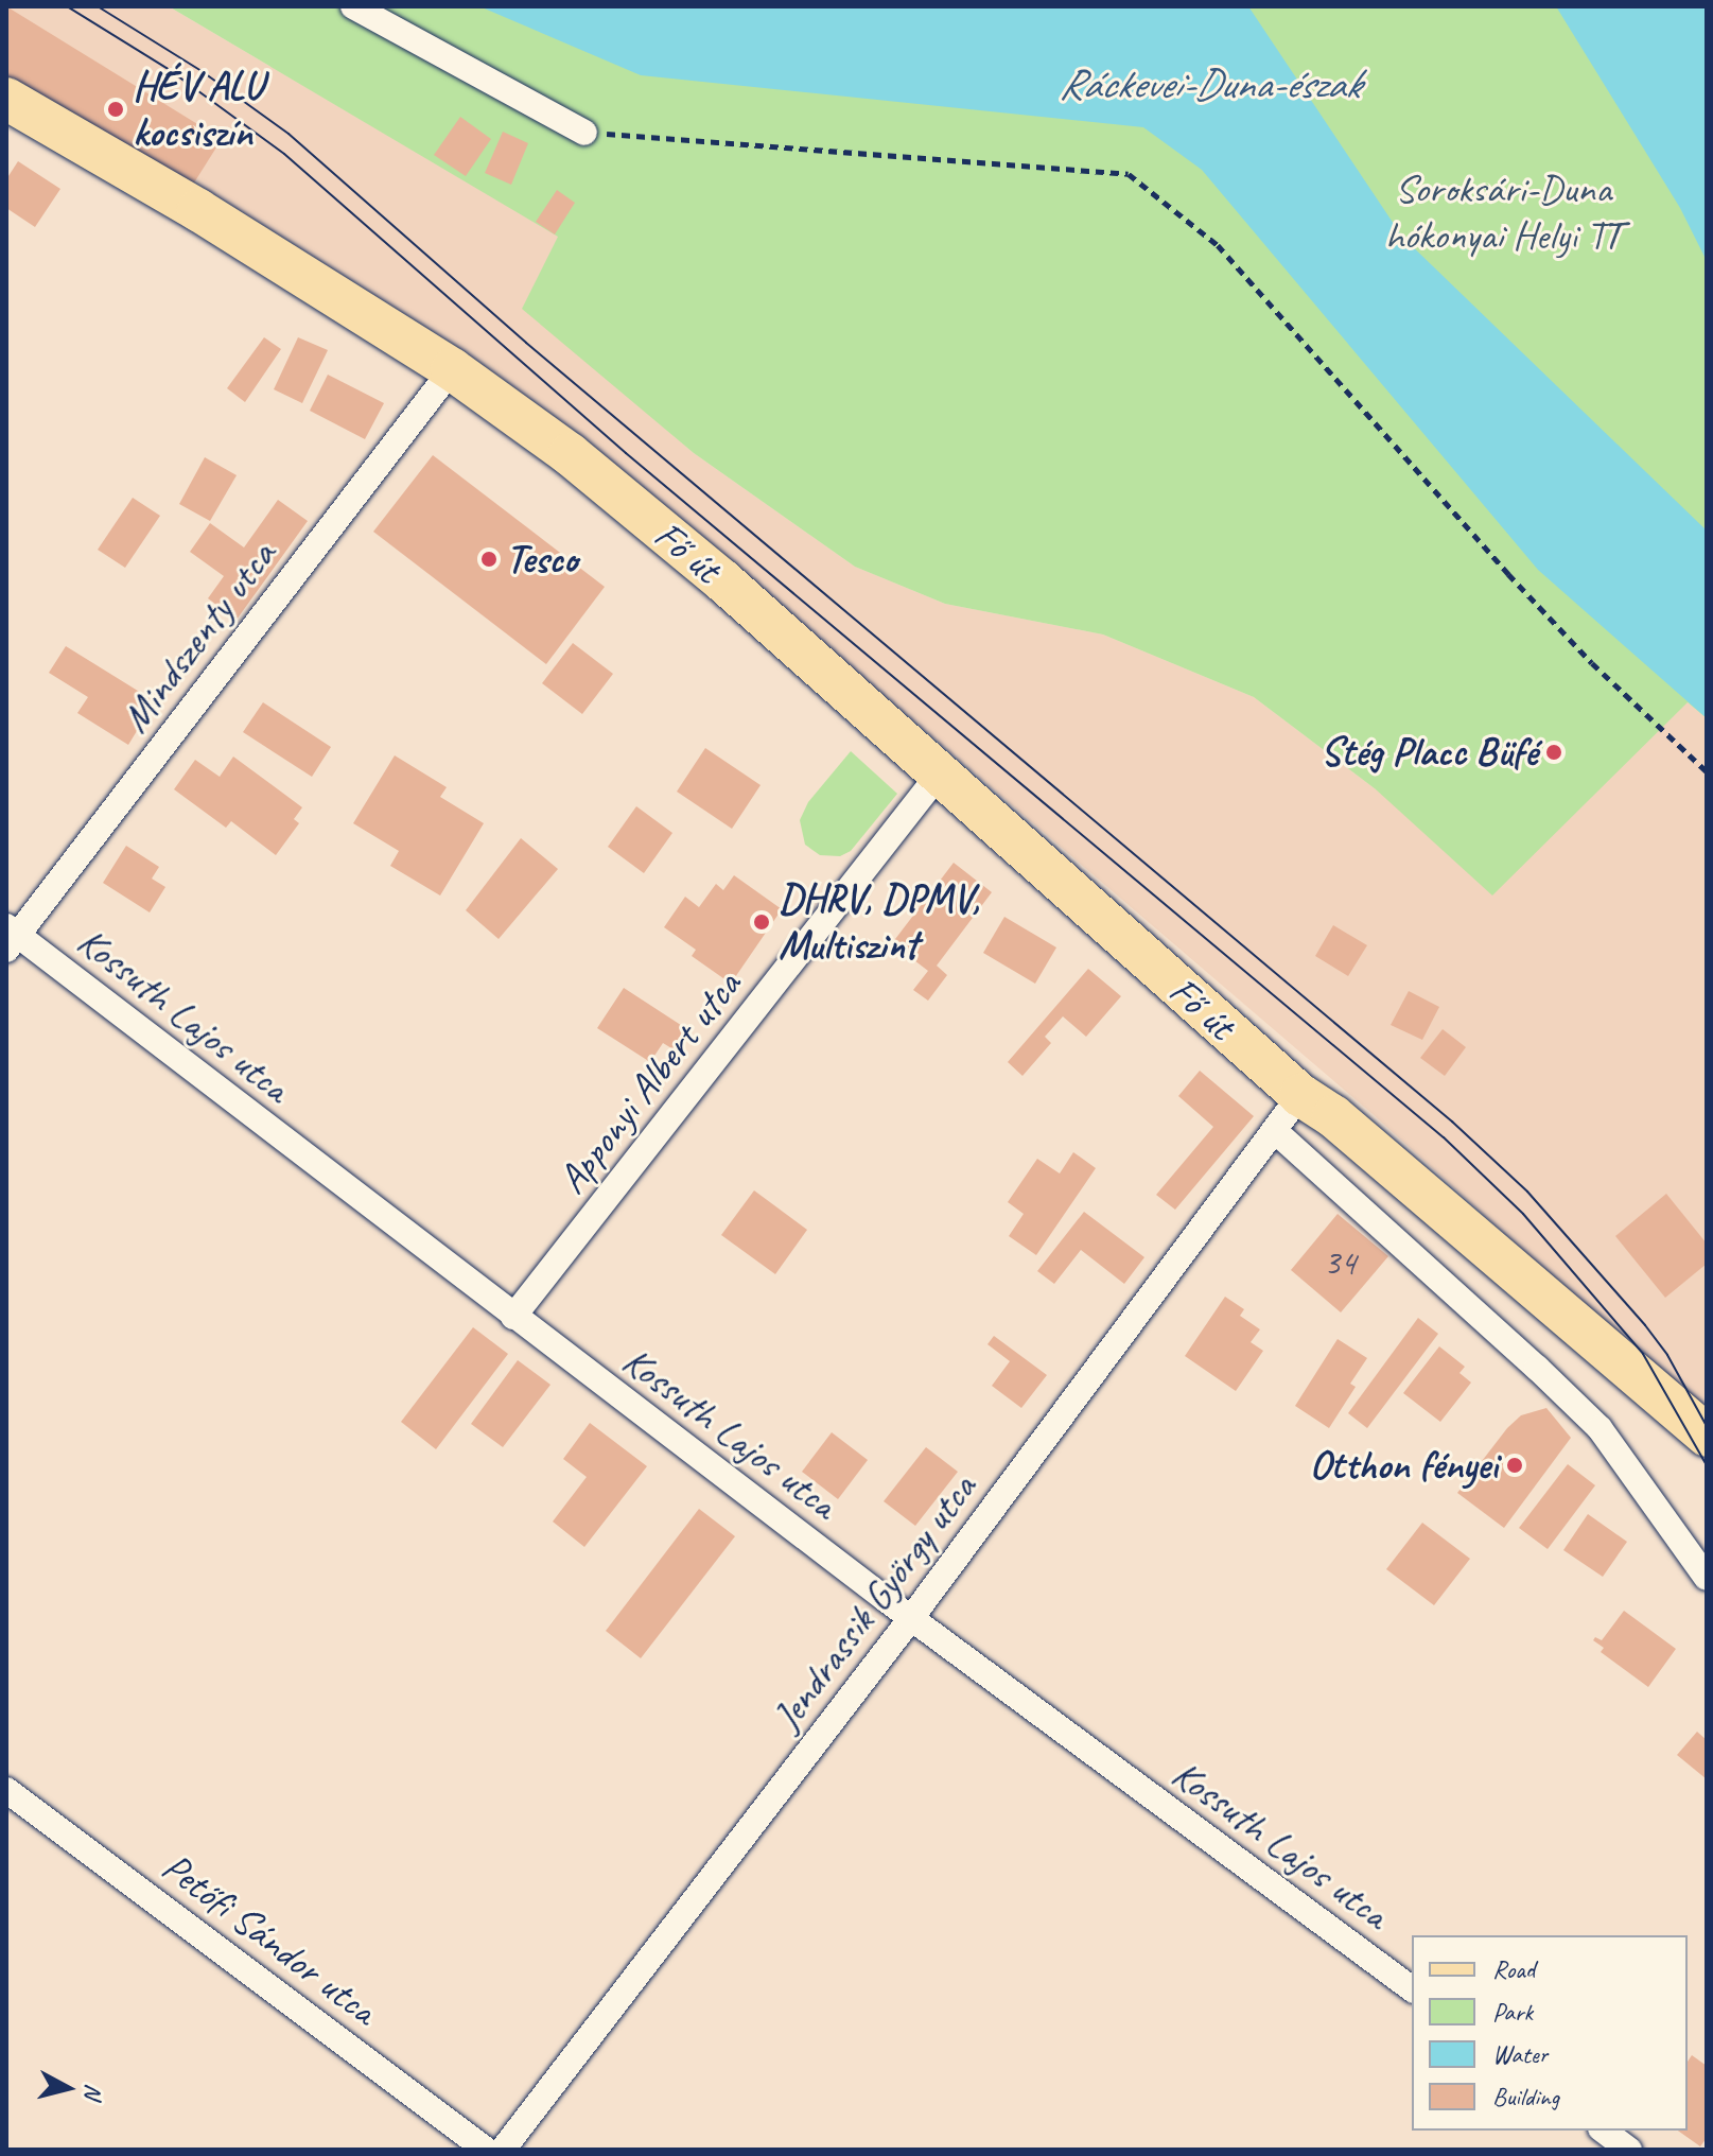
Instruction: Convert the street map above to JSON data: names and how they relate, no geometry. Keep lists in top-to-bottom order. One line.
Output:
{"streets":{"main road":["Fő út"],"street":["Mindszenty utca","Kossuth Lajos utca","Apponyi Albert utca","Jendrassik György utca","Petőfi Sándor utca"]},"crossings":[["Fő út","Mindszenty utca"],["Fő út","Apponyi Albert utca"],["Fő út","Jendrassik György utca"],["Mindszenty utca","Kossuth Lajos utca"],["Kossuth Lajos utca","Apponyi Albert utca"],["Kossuth Lajos utca","Jendrassik György utca"]],"water":["Ráckevei-Duna-észak"],"parks":["Soroksári-Duna hókonyai Helyi TT"],"places":["HÉV ALU kocsiszín","Tesco","Stég Placc Büfé","DHRV, DPMV, Multiszint","Otthon fényei"],"house_numbers":["34"],"legend":["Road","Park","Water","Building"],"north":"right"}
